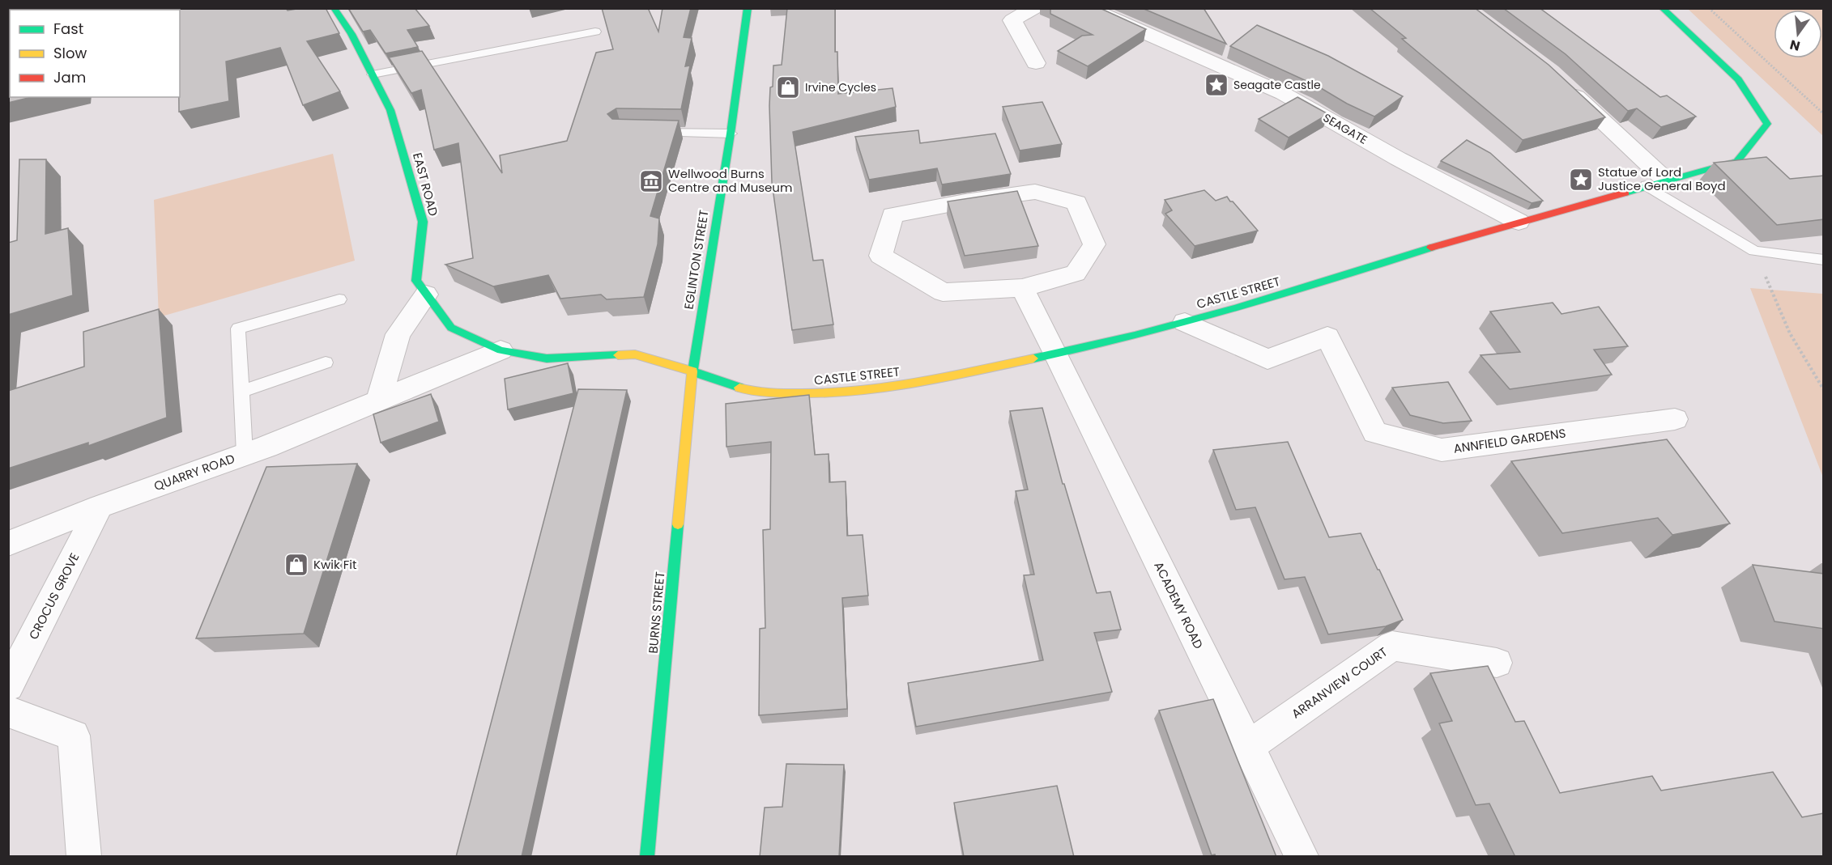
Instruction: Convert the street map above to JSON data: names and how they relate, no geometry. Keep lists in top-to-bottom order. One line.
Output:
{"streets":{"street":["SEAGATE","EAST ROAD","EGLINTON STREET","CASTLE STREET","ANNFIELD GARDENS","QUARRY ROAD","CROCUS GROVE","ACADEMY ROAD","BURNS STREET","ARRANVIEW COURT"]},"crossings":[["SEAGATE","CASTLE STREET"],["EAST ROAD","EGLINTON STREET"],["EAST ROAD","CASTLE STREET"],["EAST ROAD","QUARRY ROAD"],["EAST ROAD","BURNS STREET"],["EGLINTON STREET","CASTLE STREET"],["EGLINTON STREET","BURNS STREET"],["CASTLE STREET","ANNFIELD GARDENS"],["CASTLE STREET","ACADEMY ROAD"],["CASTLE STREET","BURNS STREET"],["QUARRY ROAD","CROCUS GROVE"],["ACADEMY ROAD","ARRANVIEW COURT"]],"places":{"place":["Seagate Castle","Statue of Lord Justice General Boyd"],"shop":["Irvine Cycles","Kwik Fit"],"museum":["Wellwood Burns Centre and Museum"]},"legend":["Fast","Slow","Jam"],"north":"bottom"}
